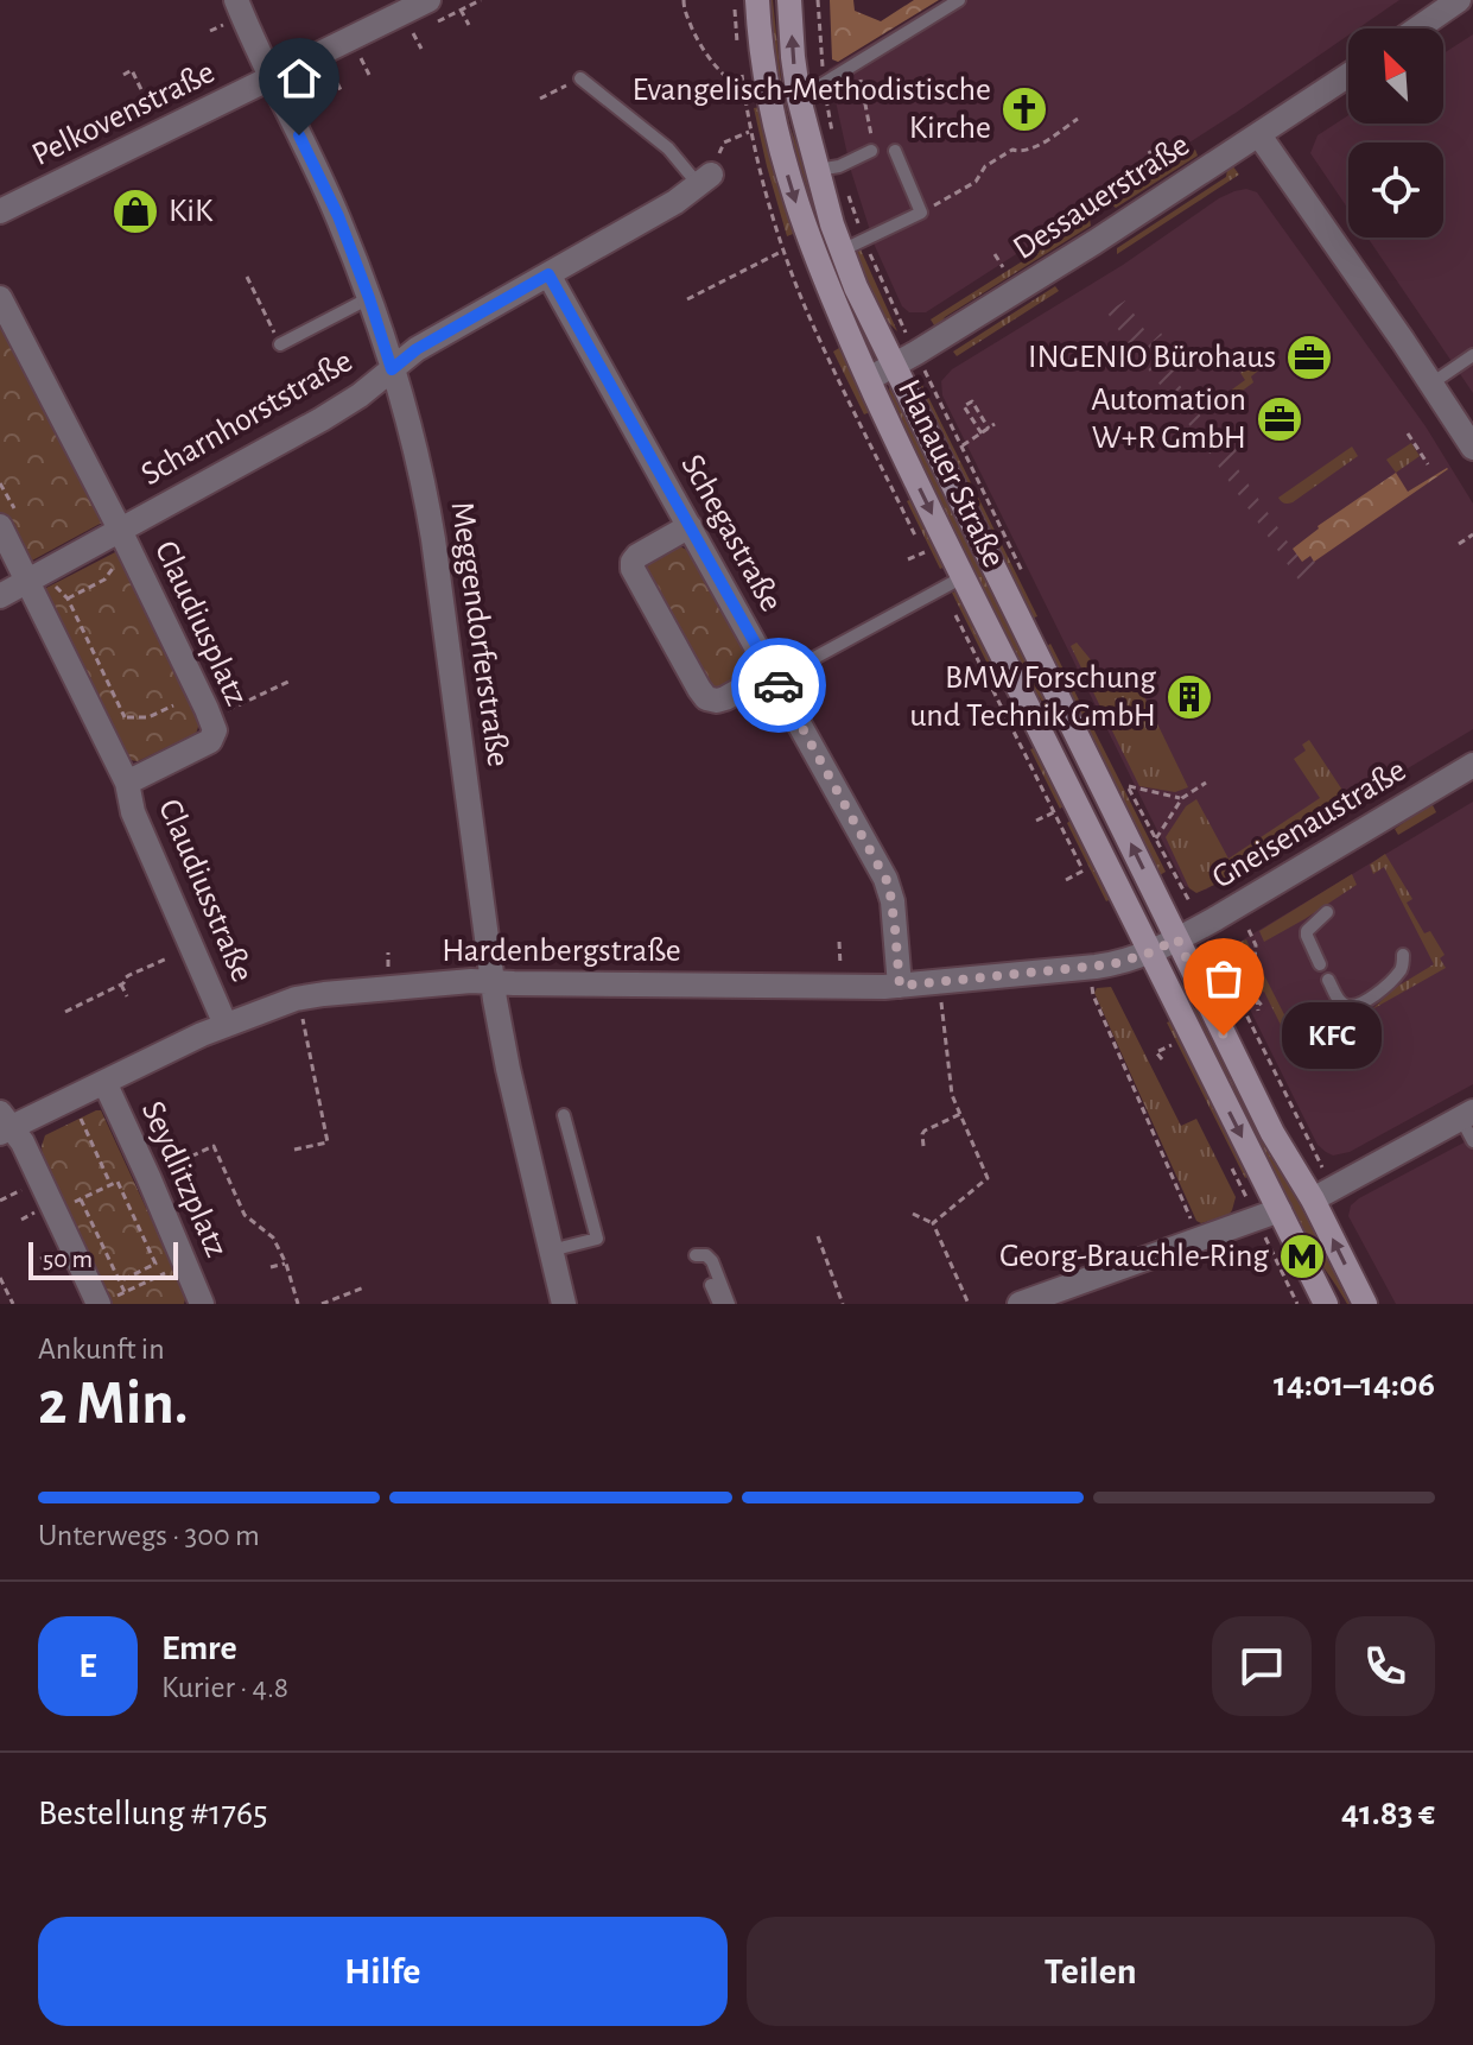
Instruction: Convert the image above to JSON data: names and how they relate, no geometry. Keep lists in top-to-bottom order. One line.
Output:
{"streets":{"main road":["Hanauer Straße"],"street":["Pelkovenstraße","Dessauerstraße","Scharnhorststraße","Schegastraße","Claudiusplatz","Meggendorferstraße","Gneisenaustraße","Claudiusstraße","Hardenbergstraße","Seydlitzplatz"]},"crossings":[["Pelkovenstraße","Meggendorferstraße"],["Dessauerstraße","Hanauer Straße"],["Scharnhorststraße","Schegastraße"],["Scharnhorststraße","Claudiusplatz"],["Scharnhorststraße","Meggendorferstraße"],["Hanauer Straße","Gneisenaustraße"],["Hanauer Straße","Hardenbergstraße"],["Schegastraße","Hardenbergstraße"],["Claudiusplatz","Claudiusstraße"],["Meggendorferstraße","Hardenbergstraße"],["Claudiusstraße","Hardenbergstraße"],["Hardenbergstraße","Seydlitzplatz"]],"places":{"church":["Evangelisch-Methodistische Kirche"],"shop":["KiK"],"office":["INGENIO Bürohaus","Automation W+R GmbH"],"building":["BMW Forschung und Technik GmbH"],"other":["KFC"],"metro station":["Georg-Brauchle-Ring"]},"scale_bar":"50 m","north":"top left","page":{"bubble":"KFC","scale":"50 m","heading":["2 Min.","Ankunft in","14:01–14:06"],"panel":["Emre","Kurier · 4.8","Bestellung #1765","41.83 €"],"bar":"Unterwegs · 300 m","round":"E","buttons":["Hilfe","Teilen"]}}
